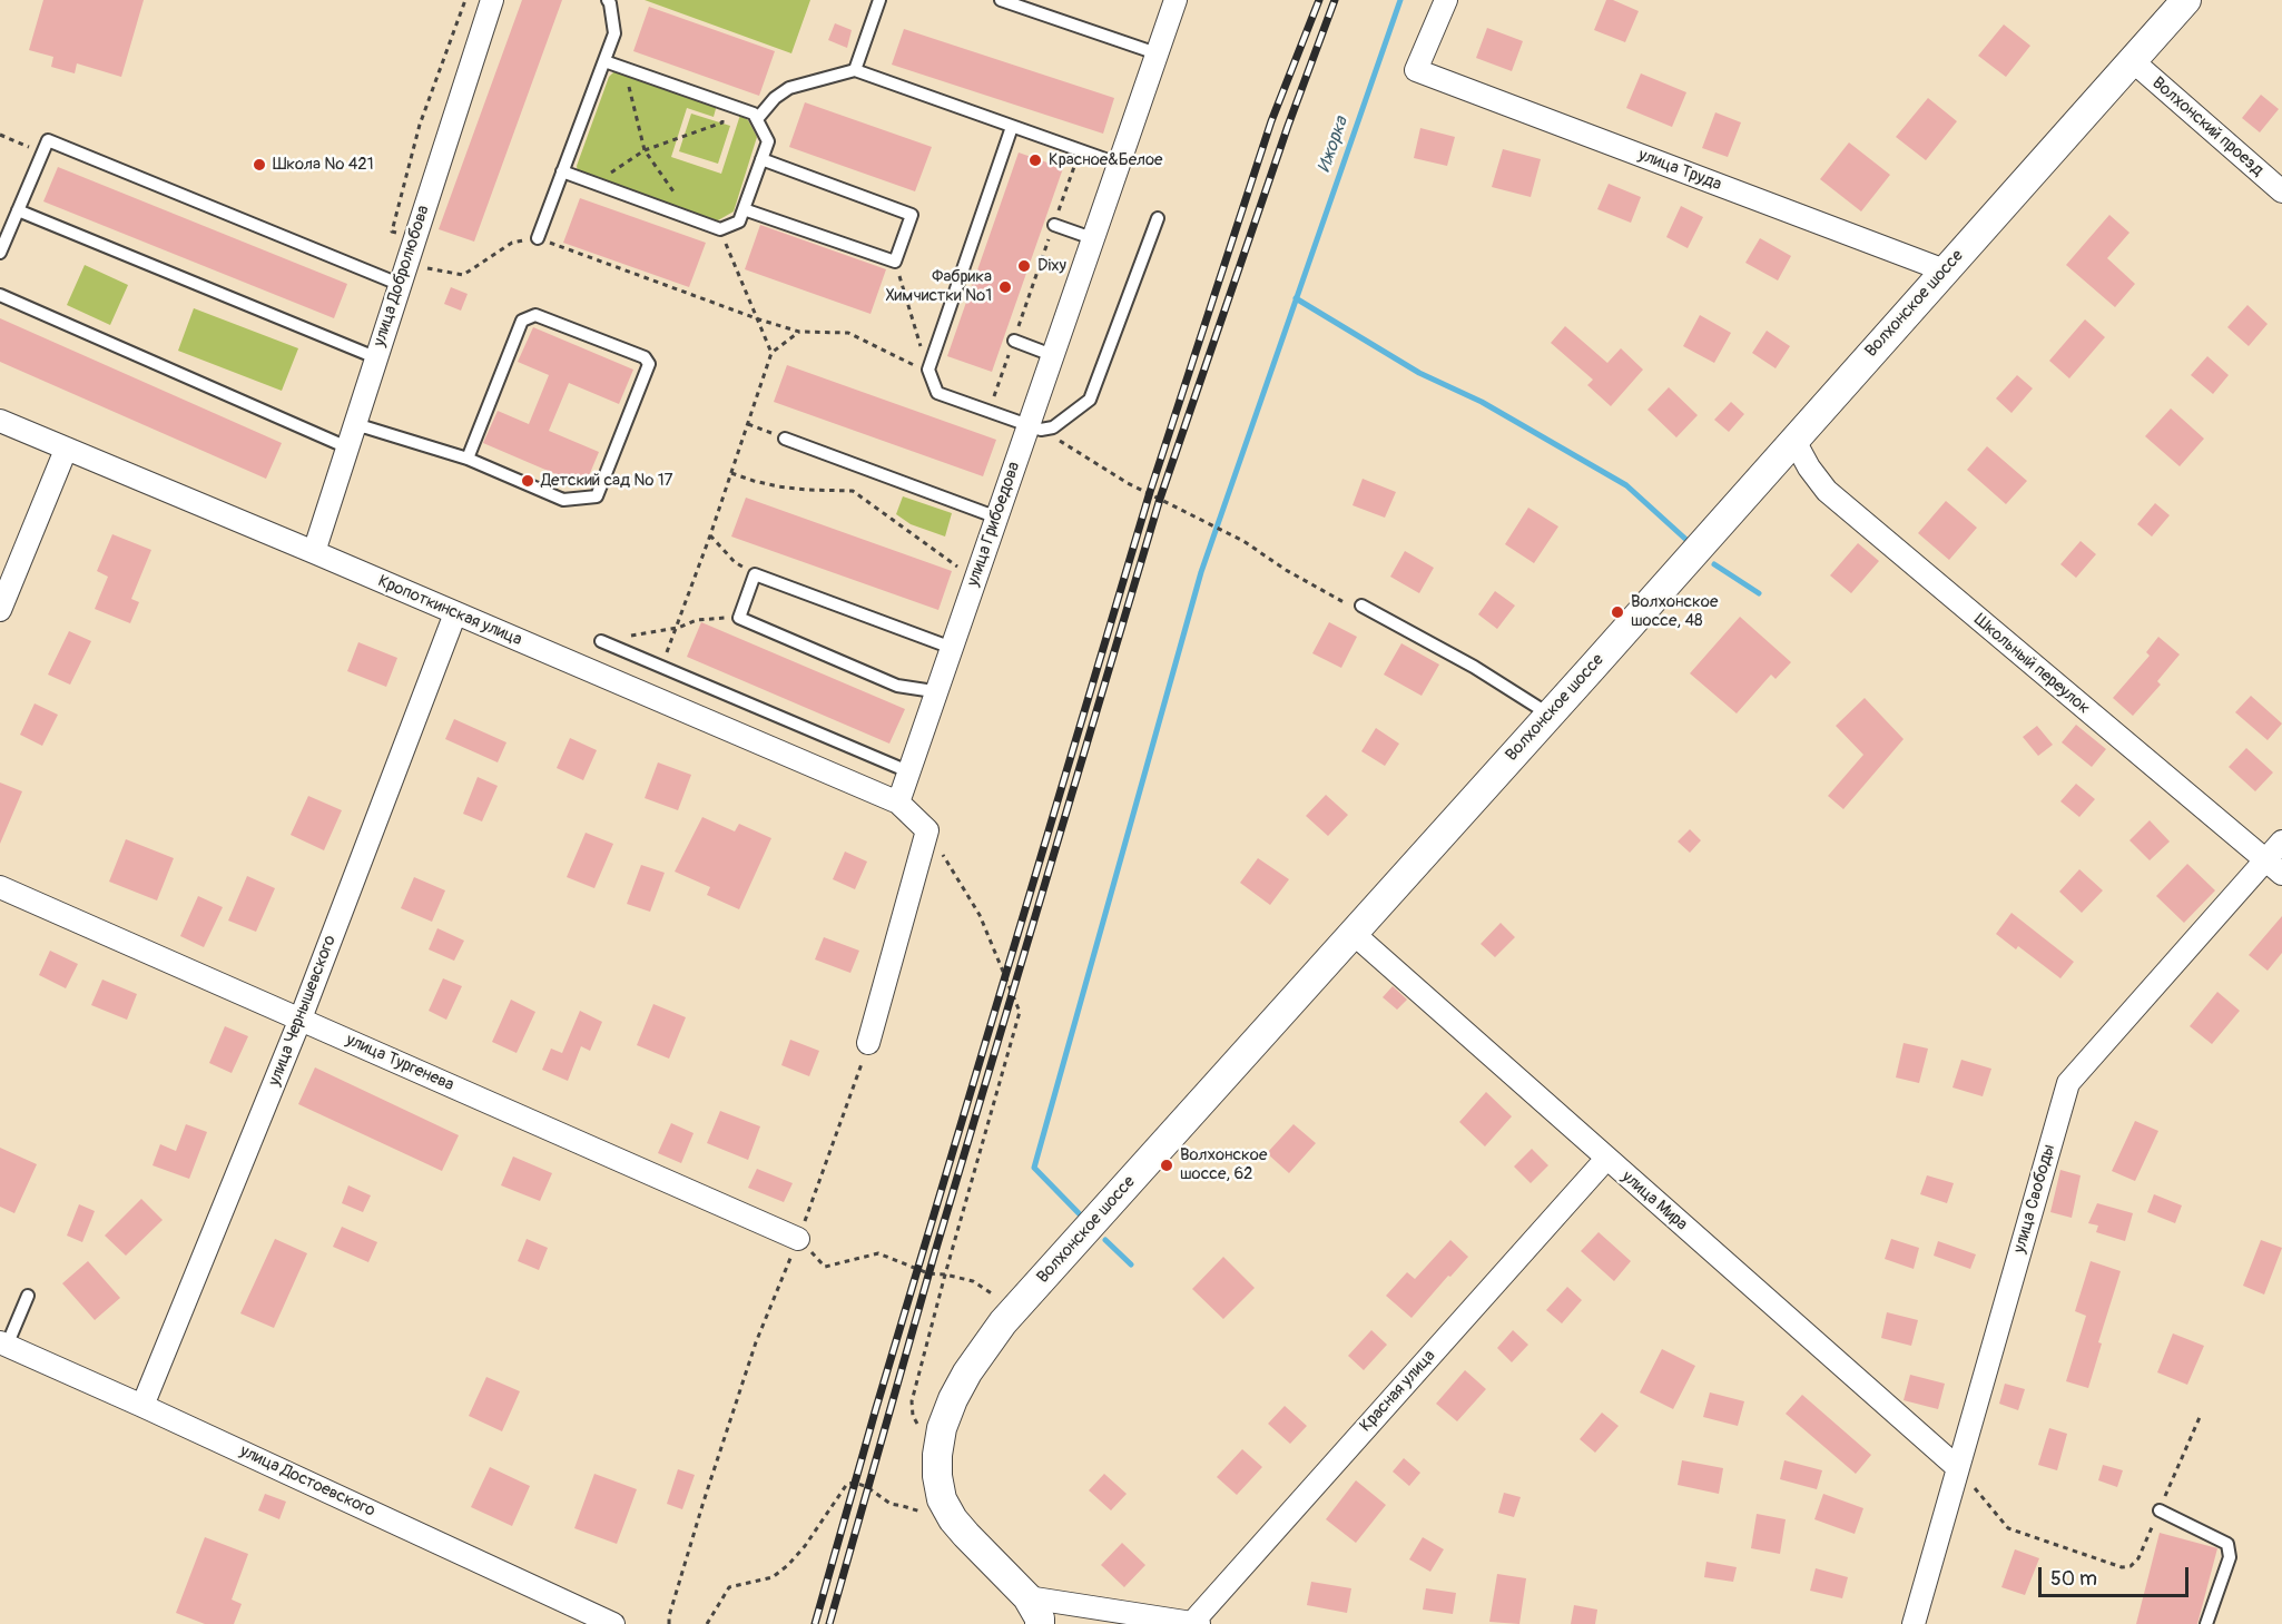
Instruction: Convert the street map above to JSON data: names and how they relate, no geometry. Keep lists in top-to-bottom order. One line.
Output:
{"streets":{"street":["Волхонский проезд","улица Труда","улица Добролюбова","Волхонское шоссе","улица Грибоедова","Кропоткинская улица","Школьный переулок","улица Чернышевского","улица Тургенева","улица Свободы","улица Мира","Красная улица","улица Достоевского"]},"crossings":[["Волхонский проезд","Волхонское шоссе"],["улица Труда","Волхонское шоссе"],["улица Добролюбова","Кропоткинская улица"],["Волхонское шоссе","Школьный переулок"],["Волхонское шоссе","улица Мира"],["улица Грибоедова","Кропоткинская улица"],["Кропоткинская улица","улица Чернышевского"],["Школьный переулок","улица Свободы"],["улица Чернышевского","улица Тургенева"],["улица Чернышевского","улица Достоевского"],["улица Свободы","улица Мира"],["улица Мира","Красная улица"]],"water":["Ижорка"],"places":["Красное&Белое","Школа № 421","Dixy","Фабрика Химчистки №1","Детский сад № 17","Волхонское шоссе, 48","Волхонское шоссе, 62"],"scale_bar":"50 m"}
